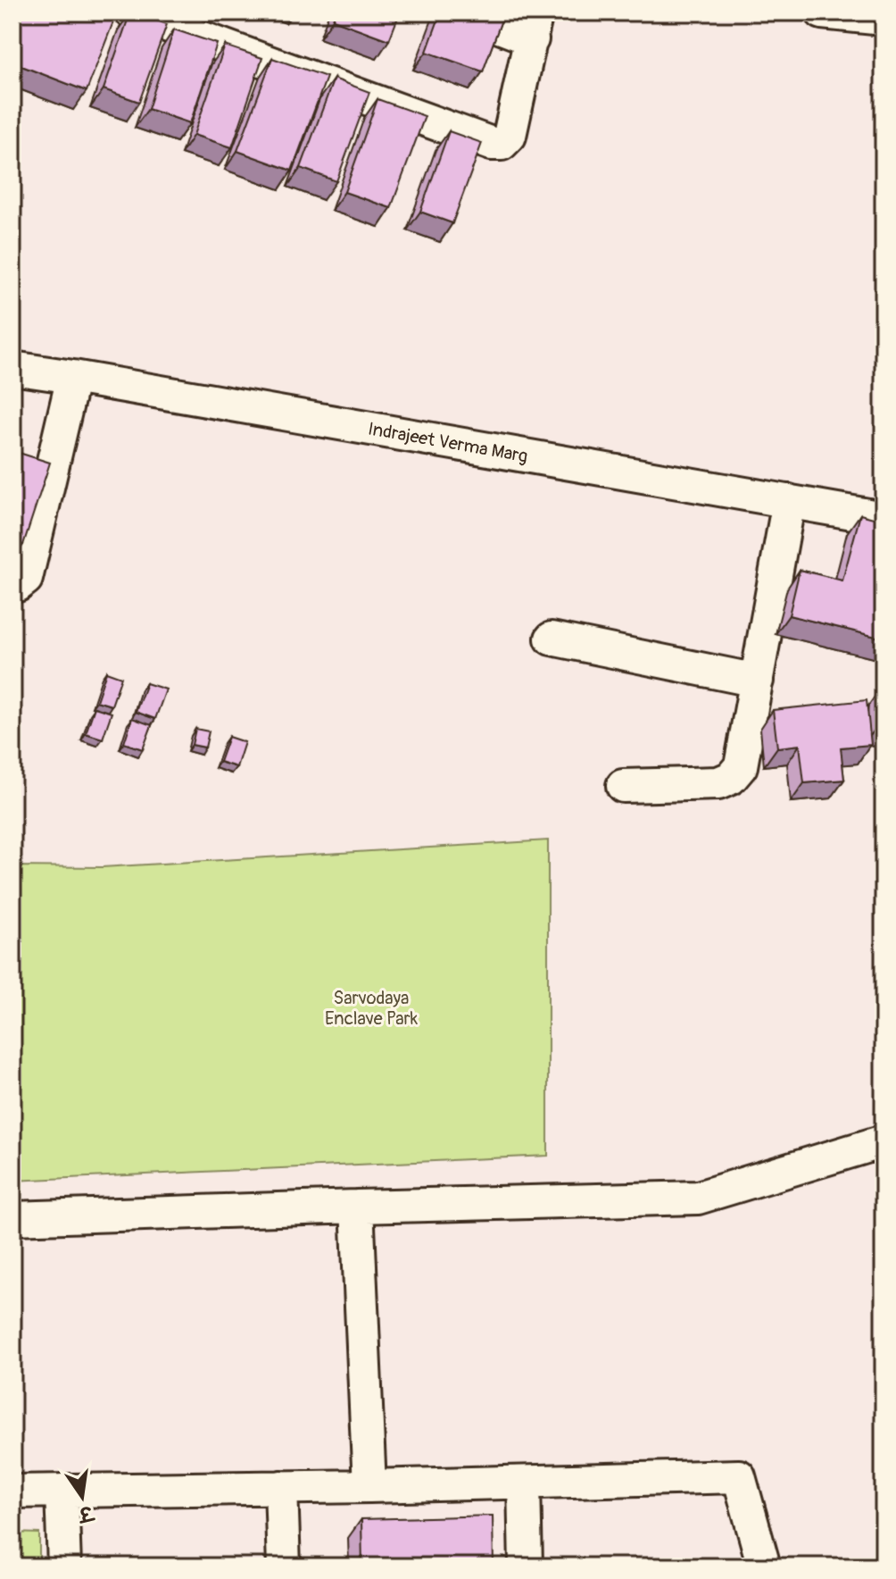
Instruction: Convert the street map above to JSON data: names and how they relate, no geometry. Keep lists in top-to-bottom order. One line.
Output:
{"streets":{"street":["Indrajeet Verma Marg"]},"parks":["Sarvodaya Enclave Park"],"north":"bottom"}
